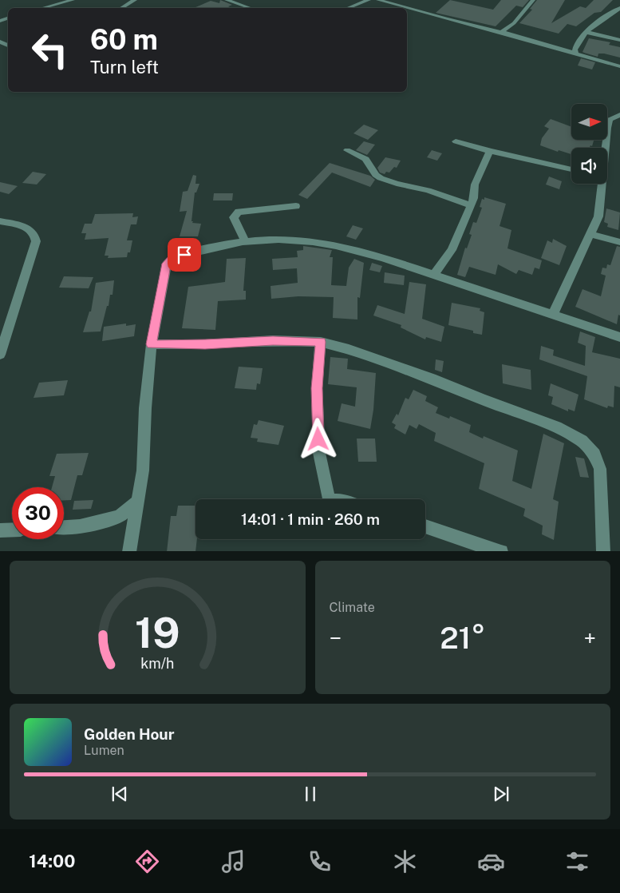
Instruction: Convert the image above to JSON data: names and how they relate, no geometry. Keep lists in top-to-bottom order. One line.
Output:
{"north":"right","page":{"turn":["60 m","Turn left"],"limit":"30","trip":"14:01 · 1 min · 260 m","tile":"Climate","heat":["−","21°","+"],"song":["Golden Hour","Lumen"],"tabs":"14:00","gauge":["19","km/h"]}}
